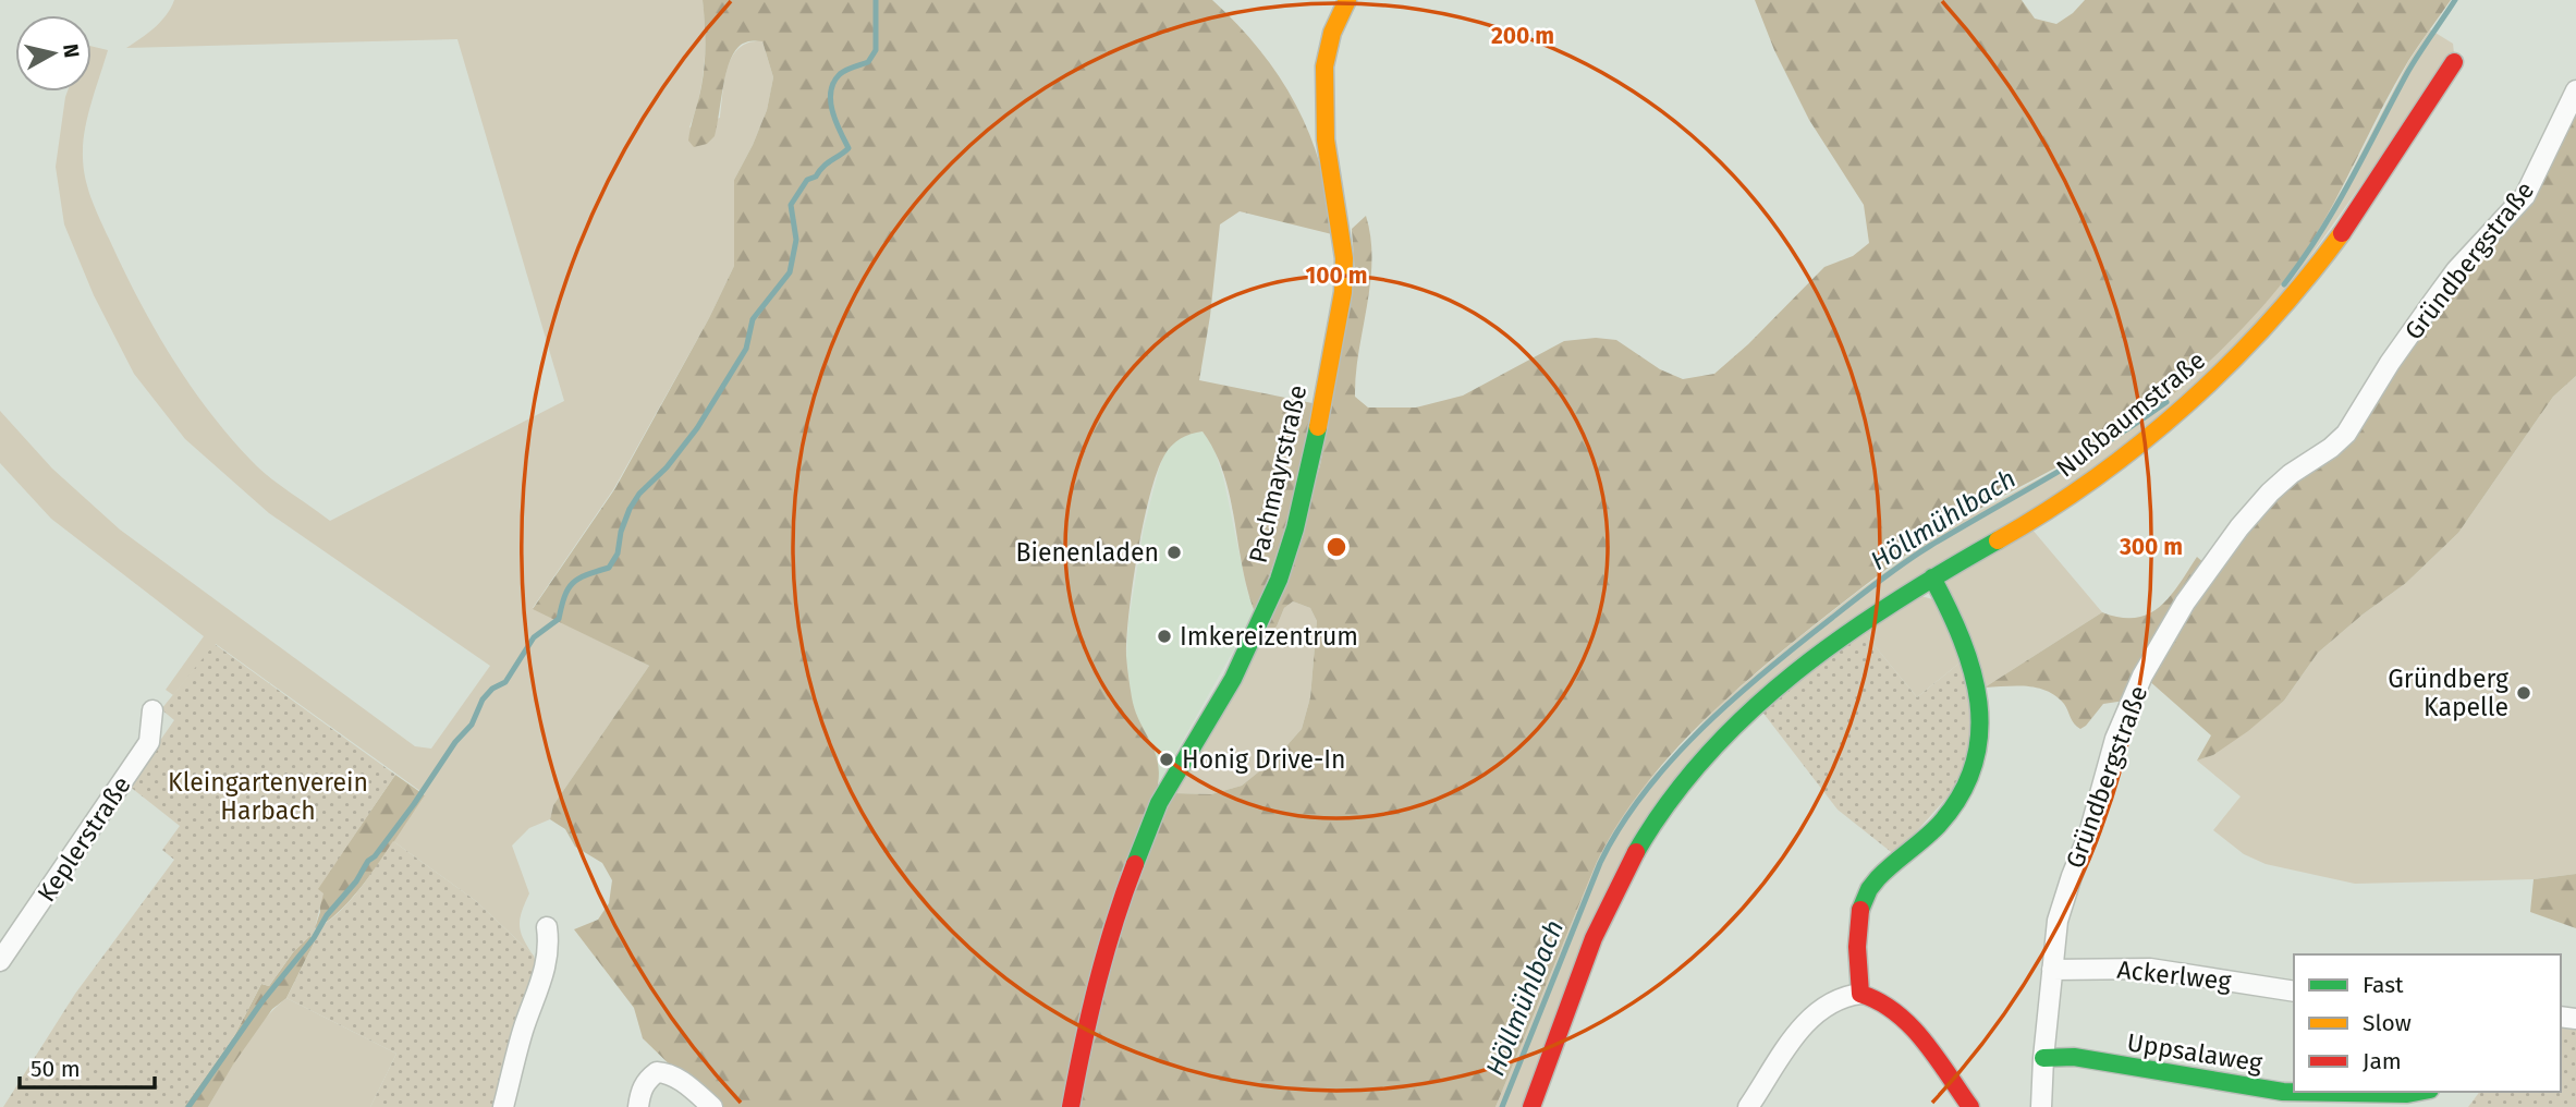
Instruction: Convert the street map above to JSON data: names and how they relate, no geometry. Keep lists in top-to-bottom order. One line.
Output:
{"streets":{"street":["Gründbergstraße","Nußbaumstraße","Pachmayrstraße","Keplerstraße","Ackerlweg","Uppsalaweg"]},"crossings":[["Gründbergstraße","Ackerlweg"],["Gründbergstraße","Uppsalaweg"]],"water":["Höllmühlbach"],"parks":["Kleingartenverein Harbach"],"places":["Bienenladen","Imkereizentrum","Gründberg Kapelle","Honig Drive-In"],"legend":["Fast","Slow","Jam"],"scale_bar":"50 m","north":"right","rings":["200 m","100 m","300 m"]}
